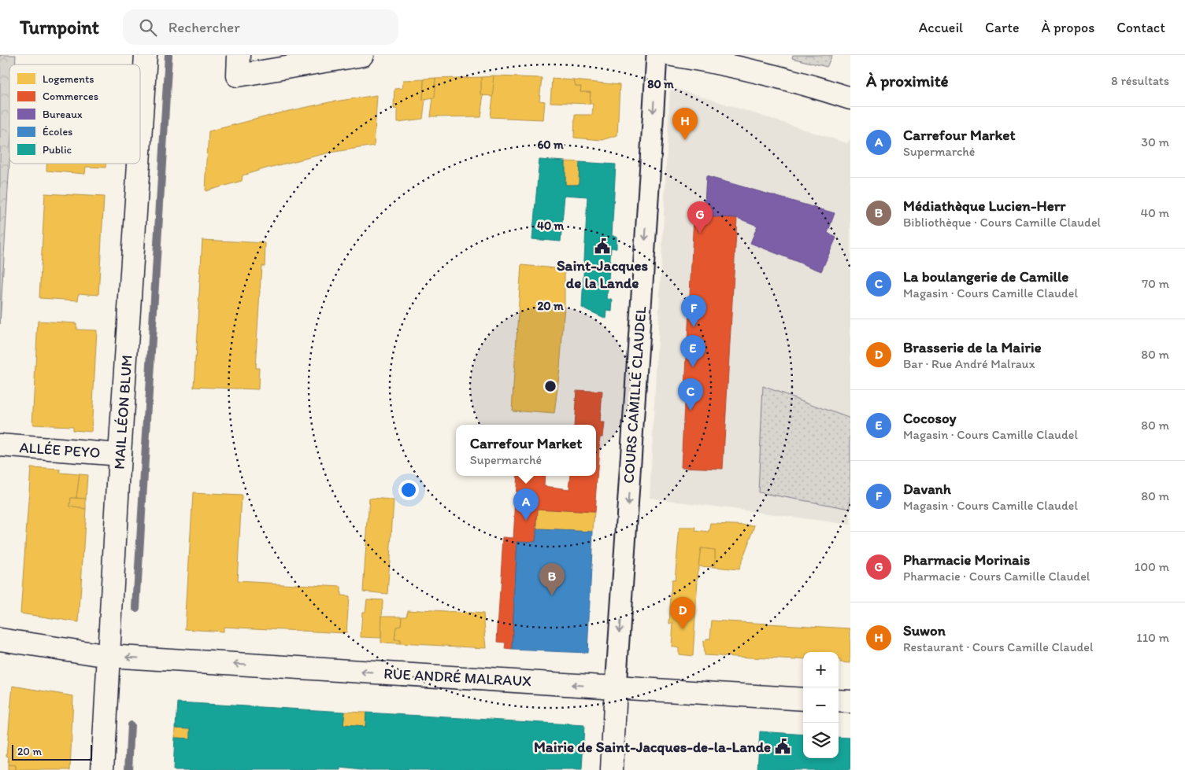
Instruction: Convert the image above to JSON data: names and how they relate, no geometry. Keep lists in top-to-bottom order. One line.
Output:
{"streets":{"street":["COURS CAMILLE CLAUDEL","MAIL LÉON BLUM","ALLÉE PEYO","RUE ANDRÉ MALRAUX"]},"crossings":[["COURS CAMILLE CLAUDEL","RUE ANDRÉ MALRAUX"],["MAIL LÉON BLUM","ALLÉE PEYO"],["MAIL LÉON BLUM","RUE ANDRÉ MALRAUX"]],"one_way":["COURS CAMILLE CLAUDEL","RUE ANDRÉ MALRAUX"],"places":{"public building":["Saint-Jacques de la Lande","Mairie de Saint-Jacques-de-la-Lande"]},"legend":["Logements","Commerces","Bureaux","Écoles","Public"],"scale_bar":"20 m","page":{"header":"Turnpoint","search":"Rechercher","nav":["Accueil","Carte","À propos","Contact"],"heading":["À proximité","8 résultats"],"list":[{"mark":"A","name":"Carrefour Market","note":"Supermarché","value":"30 m"},{"mark":"B","name":"Médiathèque Lucien-Herr","note":"Bibliothèque · Cours Camille Claudel","value":"40 m"},{"mark":"C","name":"La boulangerie de Camille","note":"Magasin · Cours Camille Claudel","value":"70 m"},{"mark":"D","name":"Brasserie de la Mairie","note":"Bar · Rue André Malraux","value":"80 m"},{"mark":"E","name":"Cocosoy","note":"Magasin · Cours Camille Claudel","value":"80 m"},{"mark":"F","name":"Davanh","note":"Magasin · Cours Camille Claudel","value":"80 m"},{"mark":"G","name":"Pharmacie Morinais","note":"Pharmacie · Cours Camille Claudel","value":"100 m"},{"mark":"H","name":"Suwon","note":"Restaurant · Cours Camille Claudel","value":"110 m"}],"pins":["H","G","F","E","C","A","B","D"],"popup":["Carrefour Market","Supermarché"],"map_buttons":["+","−"],"scale":"20 m"},"rings":["80 m","60 m","40 m","20 m"]}
